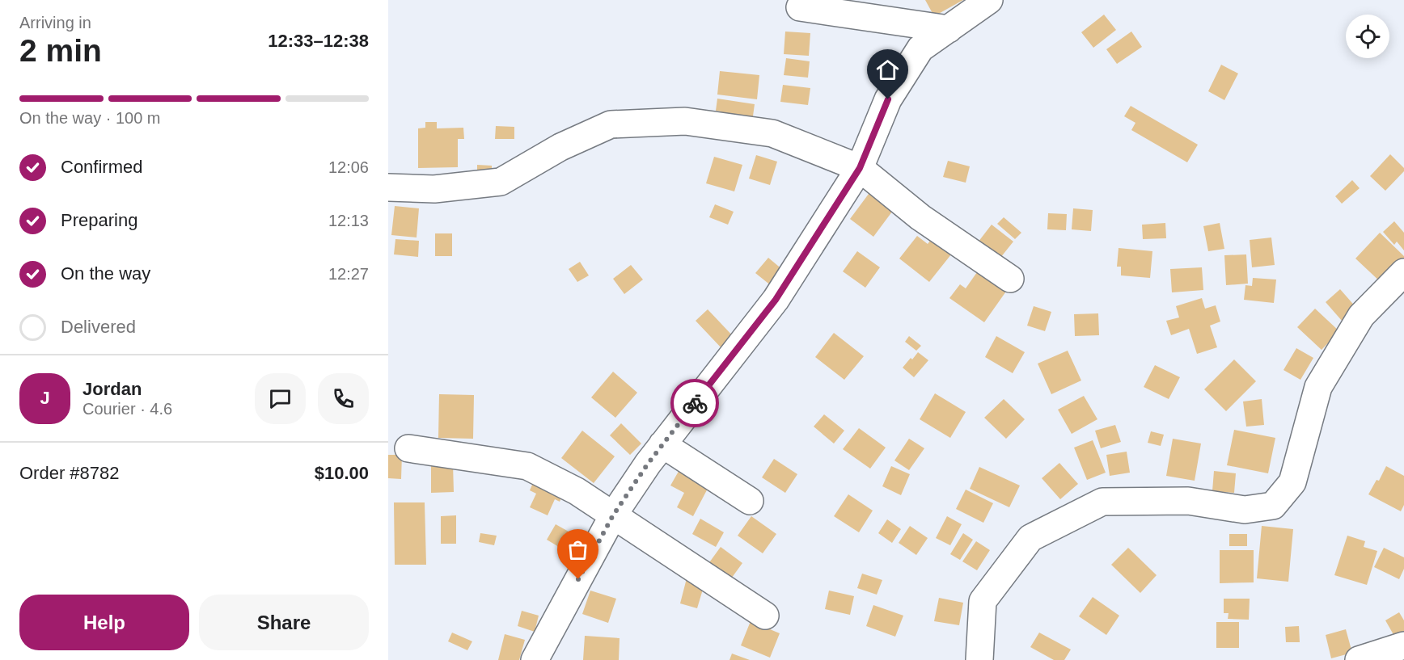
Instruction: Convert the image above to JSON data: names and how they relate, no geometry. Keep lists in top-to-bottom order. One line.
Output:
{"page":{"heading":["2 min","Arriving in","12:33–12:38"],"panel":["Jordan","Courier · 4.6","Order #8782","$10.00"],"bar":"On the way · 100 m","list":[["Confirmed","12:06"],["Preparing","12:13"],["On the way","12:27"],"Delivered"],"round":"J","buttons":["Help","Share"]}}
